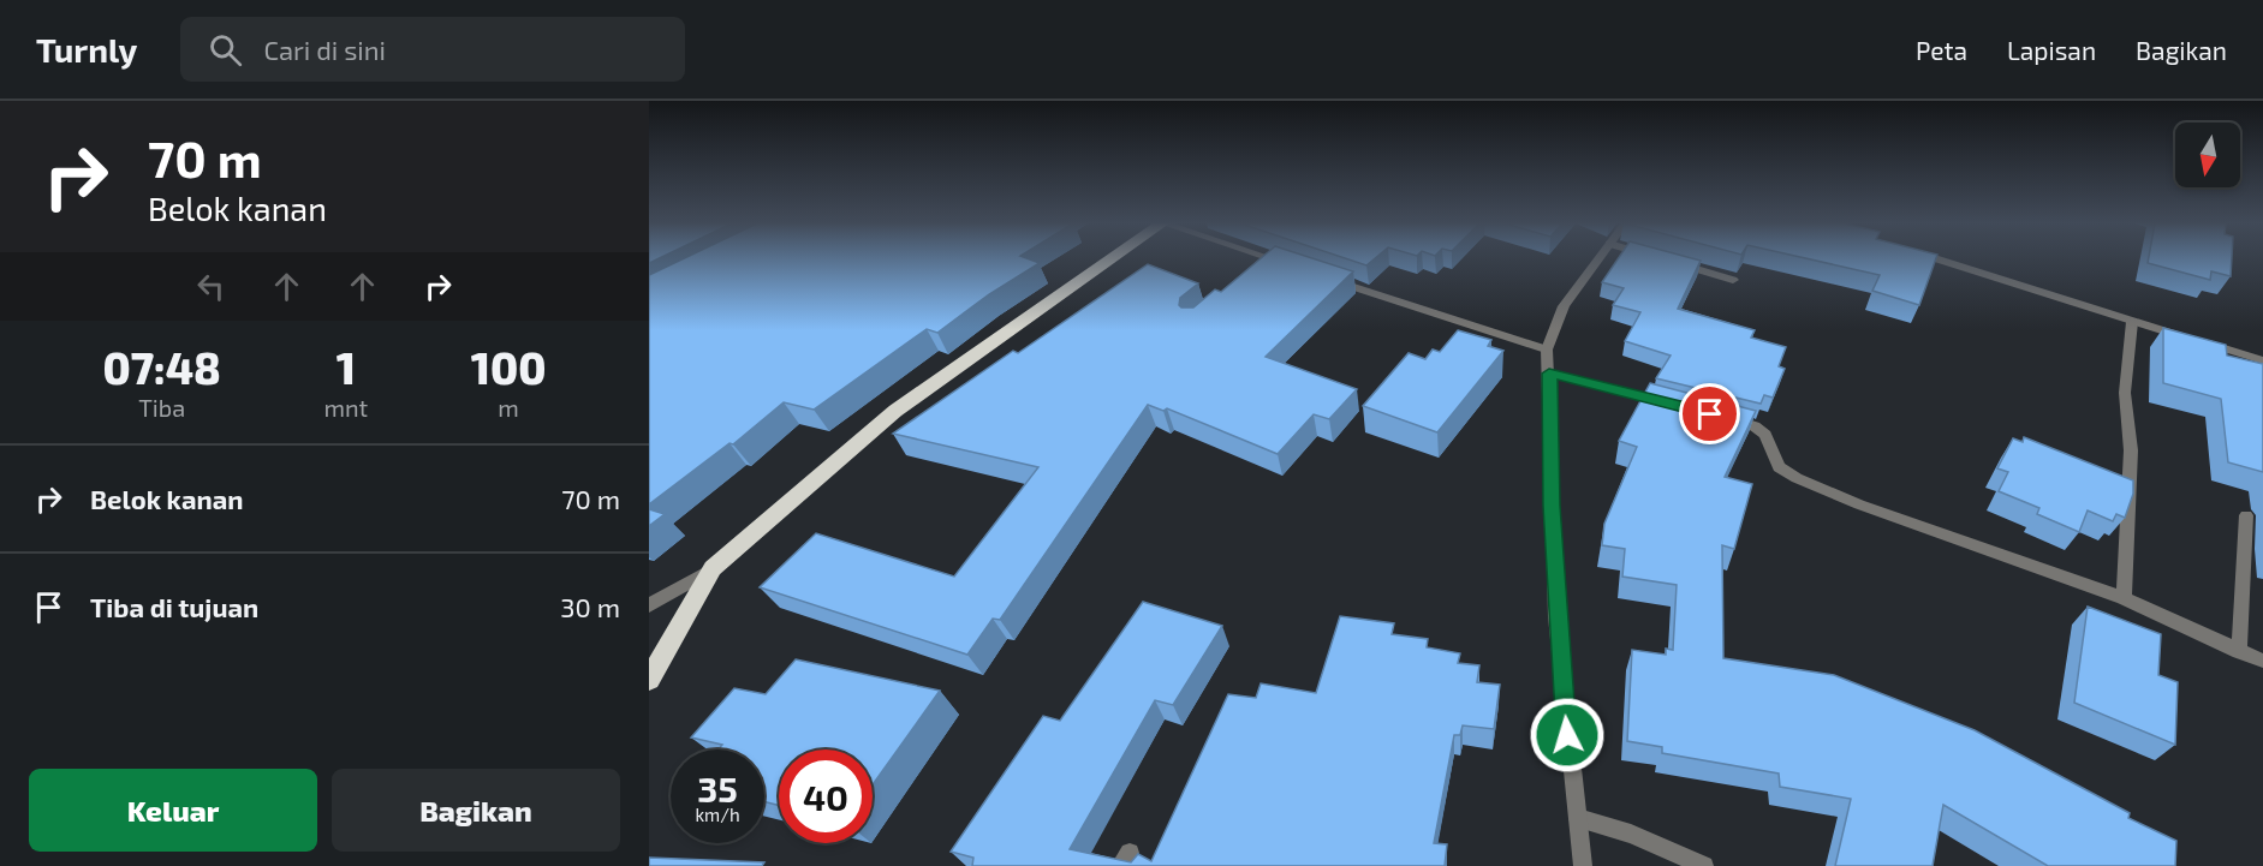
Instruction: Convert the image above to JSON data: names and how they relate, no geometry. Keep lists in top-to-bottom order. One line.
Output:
{"north":"bottom","page":{"header":"Turnly","search":"Cari di sini","nav":["Peta","Lapisan","Bagikan"],"turn":["70 m","Belok kanan"],"eta":["07:48","Tiba","1","mnt","100","m"],"list":[{"name":"Belok kanan","value":"70 m"},{"name":"Tiba di tujuan","value":"30 m"}],"speed":"35 km/h","limit":"40","buttons":["Keluar","Bagikan"]}}
